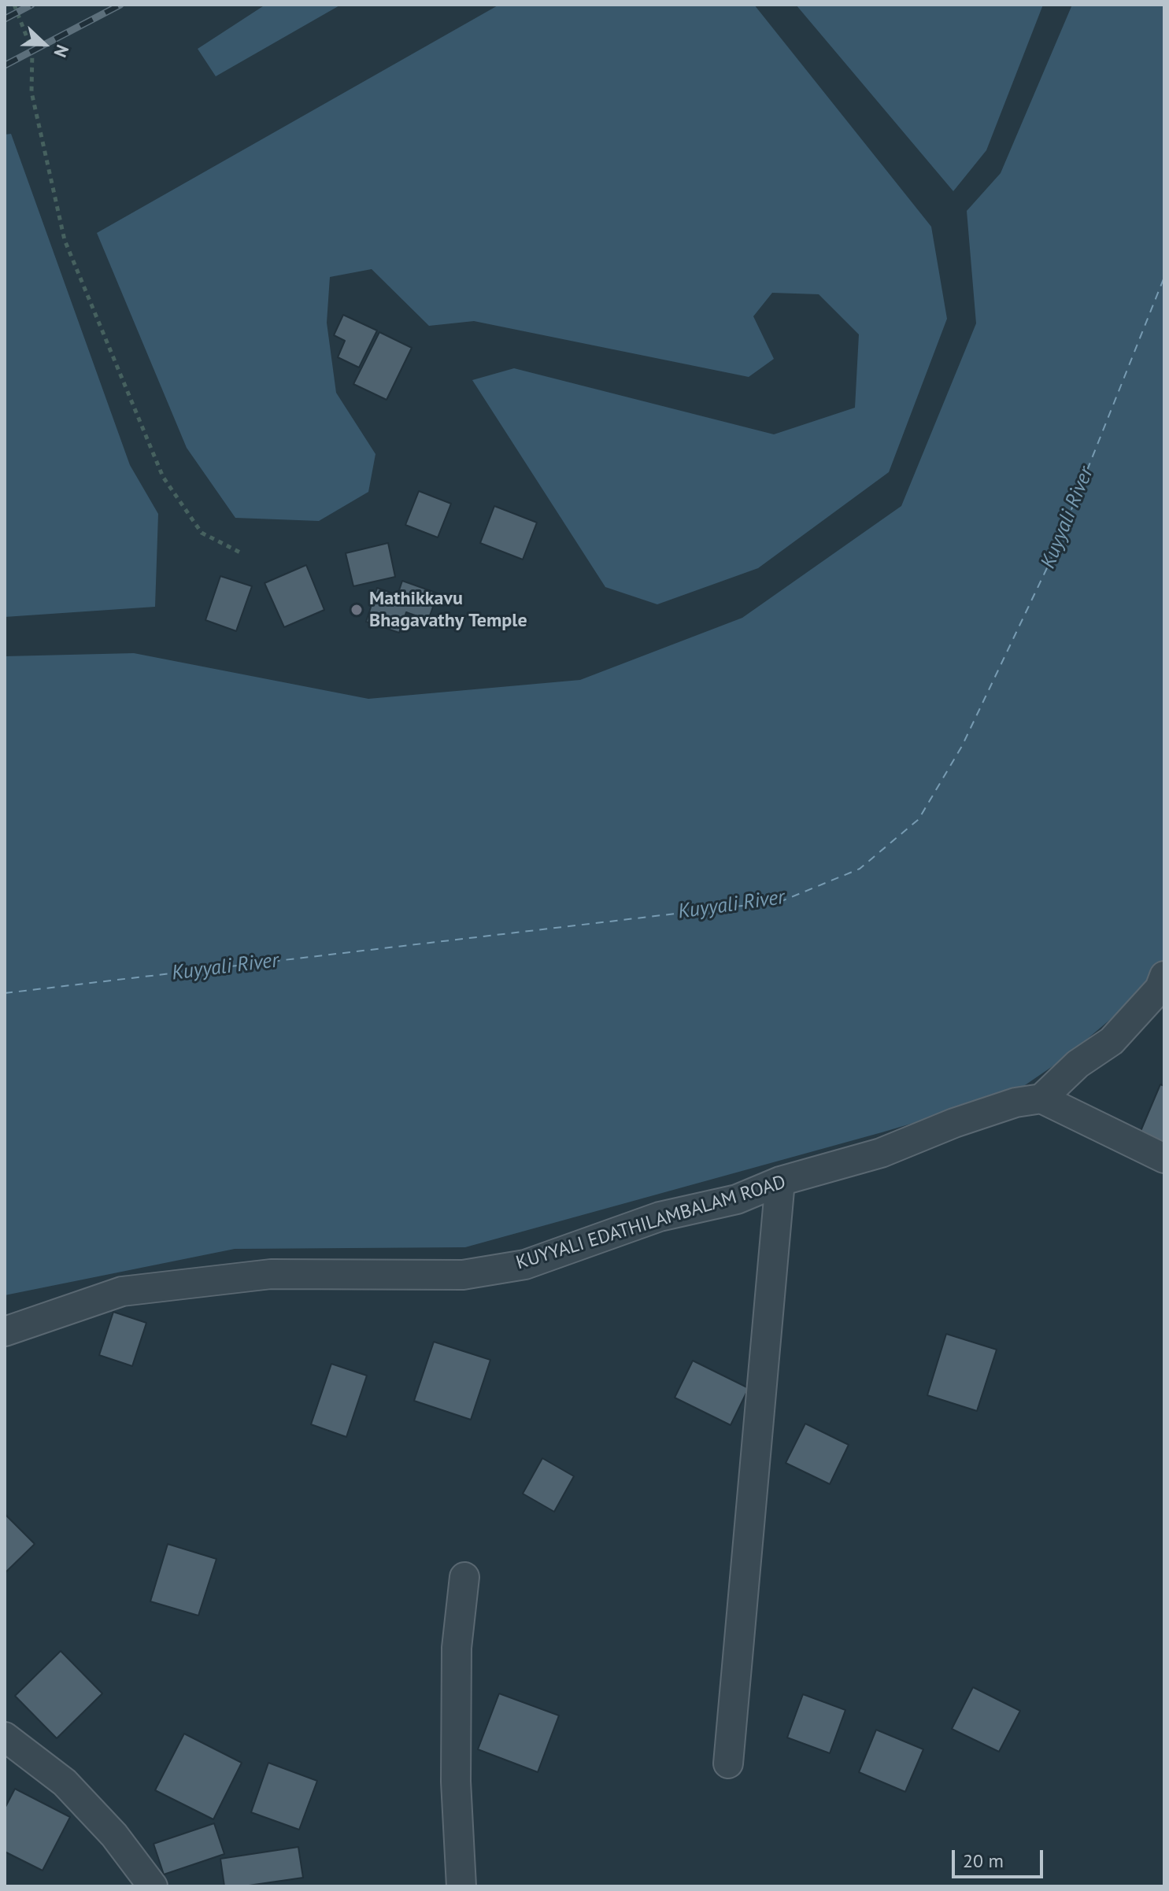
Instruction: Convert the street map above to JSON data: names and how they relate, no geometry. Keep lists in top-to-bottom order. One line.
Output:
{"streets":{"street":["KUYYALI EDATHILAMBALAM ROAD"]},"water":["Kuyyali River"],"places":["Mathikkavu Bhagavathy Temple"],"scale_bar":"20 m","north":"right"}
